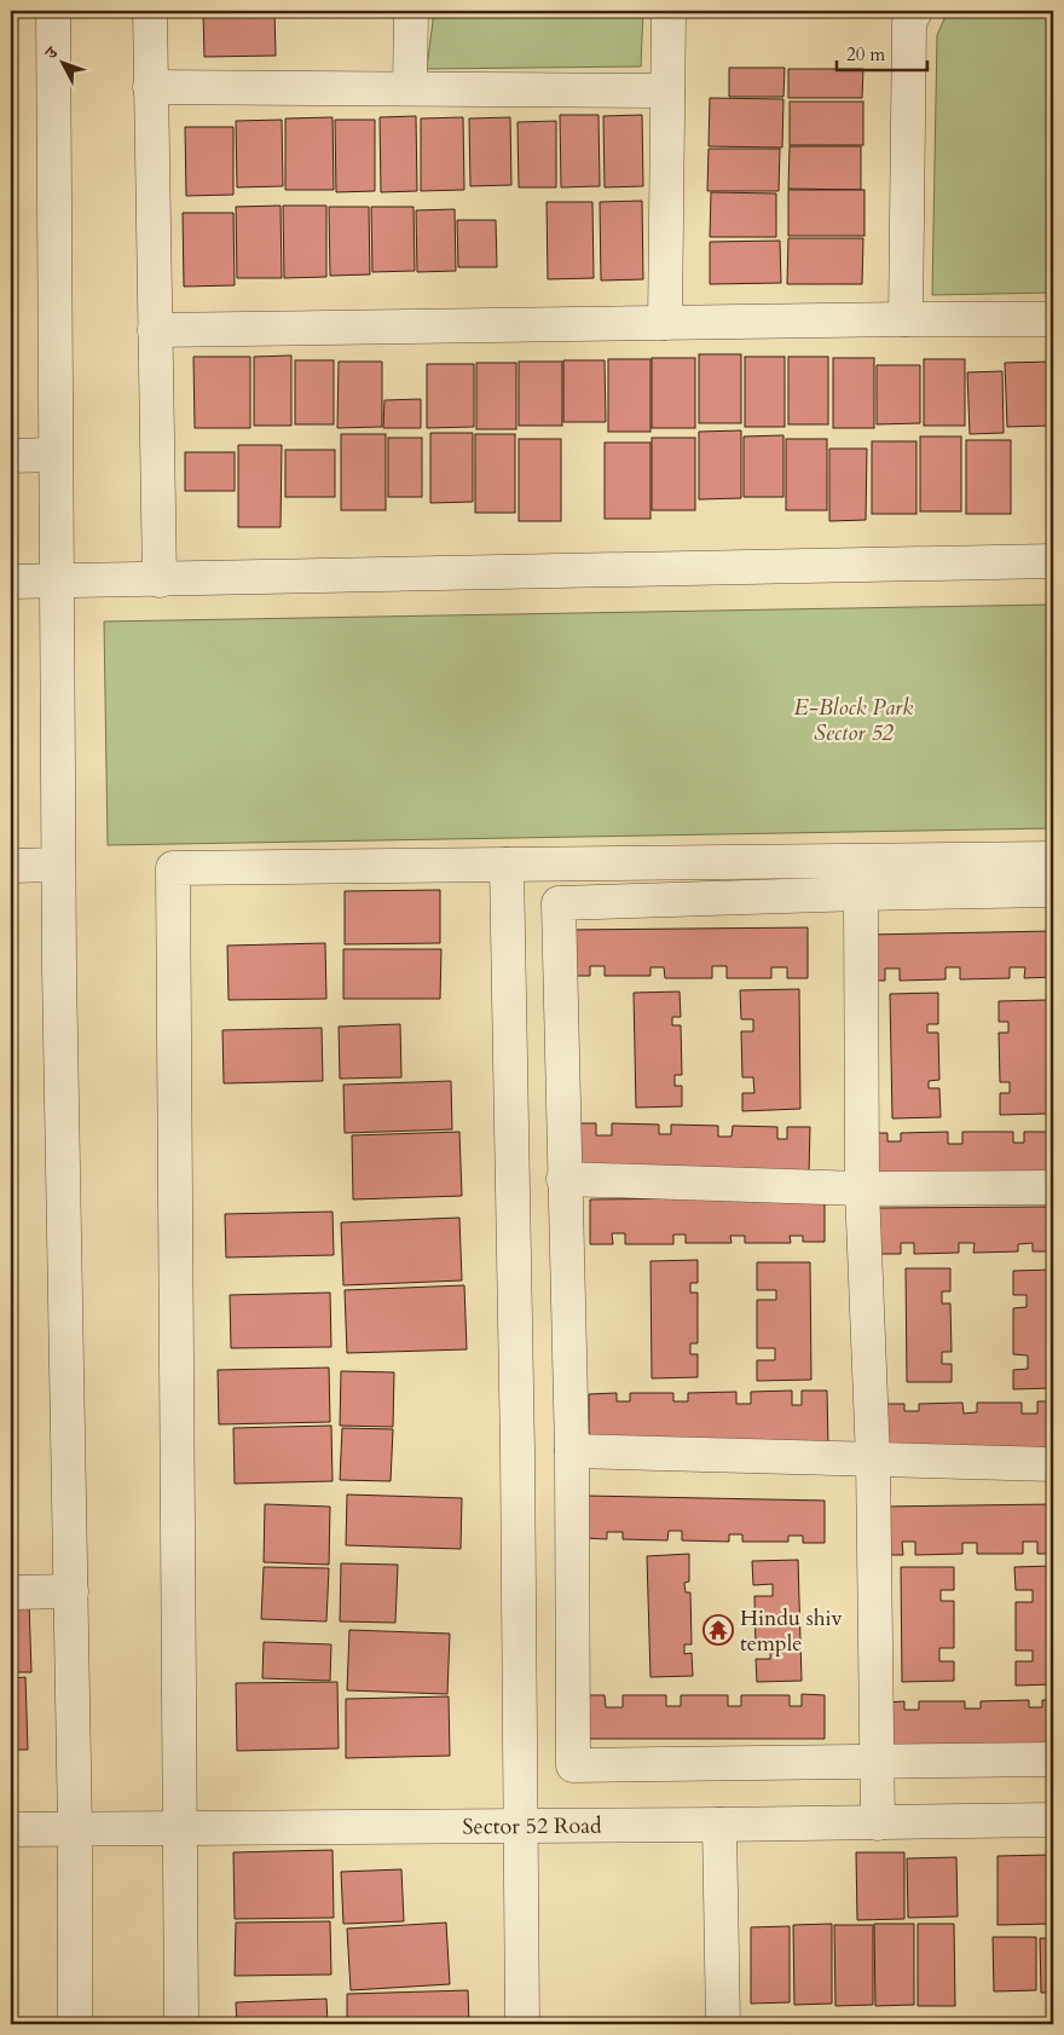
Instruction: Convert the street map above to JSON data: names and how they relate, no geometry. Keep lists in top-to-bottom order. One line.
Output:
{"streets":{"street":["Sector 52 Road"]},"parks":["E-Block Park Sector 52"],"places":{"temple":["Hindu shiv temple"]},"scale_bar":"20 m","north":"top left"}
